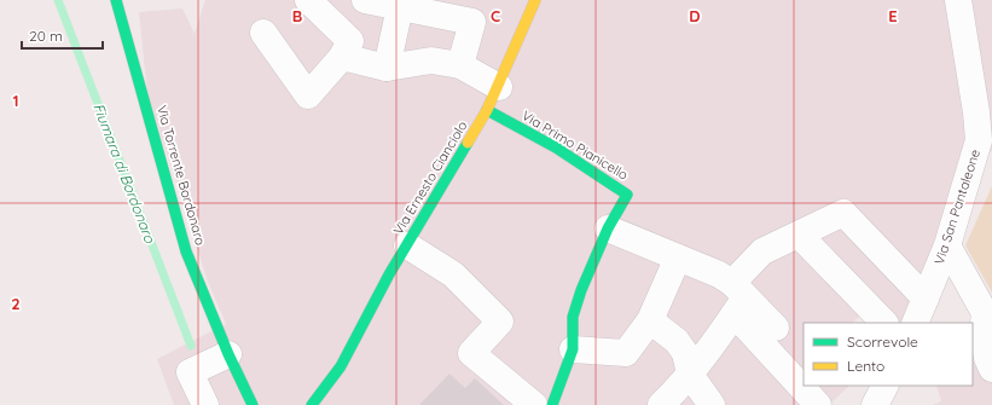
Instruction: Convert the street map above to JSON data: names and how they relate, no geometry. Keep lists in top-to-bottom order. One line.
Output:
{"streets":{"street":["Via Primo Pianicello","Via Torrente Bordonaro","Via Ernesto Cianciolo","Via San Pantaleone"]},"crossings":[["Via Primo Pianicello","Via Ernesto Cianciolo"]],"water":["Fiumara di Bordonaro"],"legend":["Scorrevole","Lento"],"scale_bar":"20 m","grid":{"columns":["B","C","D","E"],"rows":["1","2"]}}
